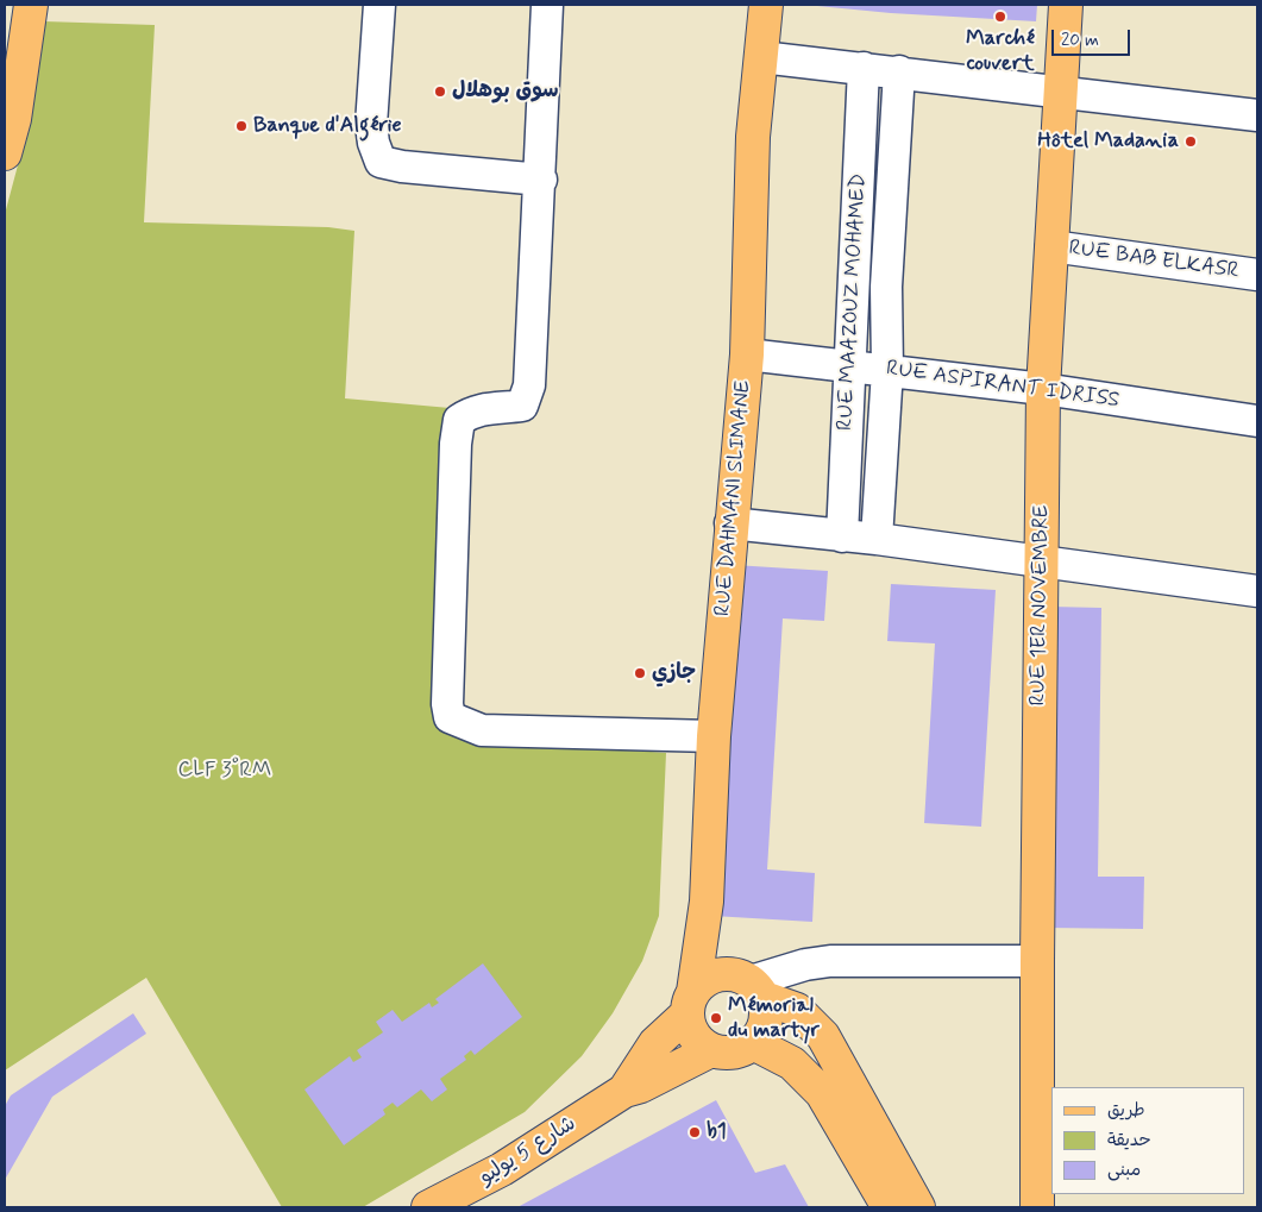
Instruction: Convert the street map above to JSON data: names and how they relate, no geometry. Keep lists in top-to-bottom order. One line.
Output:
{"streets":{"main road":["RUE DAHMANI SLIMANE","RUE 1ER NOVEMBRE","شارع 5 يوليو"],"street":["RUE BAB ELKASR","RUE MAAZOUZ MOHAMED","RUE ASPIRANT IDRISS"]},"crossings":[["RUE BAB ELKASR","RUE 1ER NOVEMBRE"],["RUE MAAZOUZ MOHAMED","RUE ASPIRANT IDRISS"],["RUE ASPIRANT IDRISS","RUE DAHMANI SLIMANE"],["RUE ASPIRANT IDRISS","RUE 1ER NOVEMBRE"],["RUE DAHMANI SLIMANE","شارع 5 يوليو"]],"parks":["CLF 3°RM"],"places":["Marché couvert","سوق بوهلال","Banque d'Algérie","Hôtel Madania","جازي","Mémorial du martyr","b1"],"legend":["طريق","حديقة","مبنى"],"scale_bar":"20 m"}
